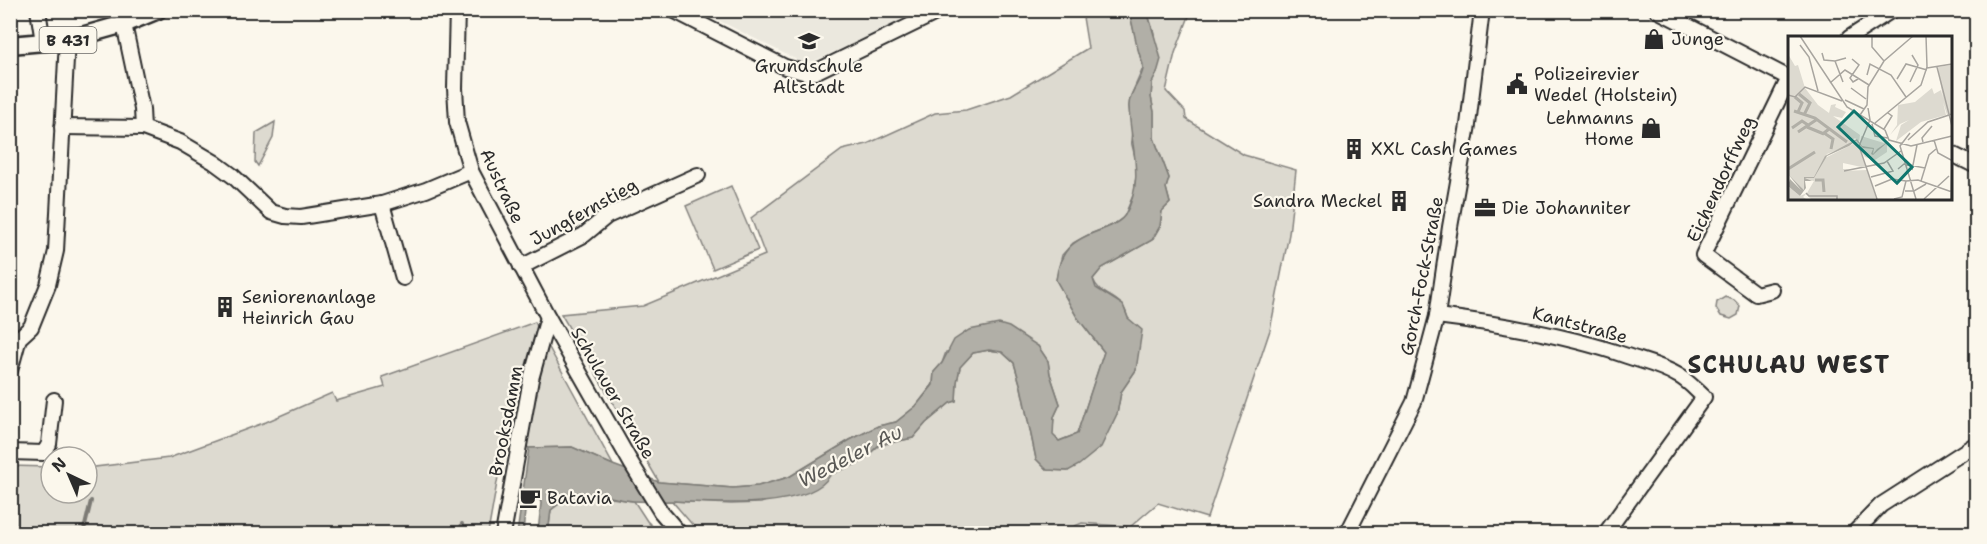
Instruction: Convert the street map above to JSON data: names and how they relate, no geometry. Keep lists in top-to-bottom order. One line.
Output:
{"streets":{"main road":["B 431"],"street":["Eichendorffweg","Austraße","Jungfernstieg","Gorch-Fock-Straße","Kantstraße","Schulauer Straße","Brooksdamm"]},"crossings":[["Austraße","Jungfernstieg"],["Austraße","Schulauer Straße"],["Jungfernstieg","Schulauer Straße"],["Gorch-Fock-Straße","Kantstraße"],["Schulauer Straße","Brooksdamm"]],"districts":["SCHULAU WEST"],"water":["Wedeler Au"],"places":{"shop":["Junge","Lehmanns Home"],"school or university":["Grundschule Altstadt"],"public building":["Polizeirevier Wedel (Holstein)"],"building":["XXL Cash Games","Sandra Meckel","Seniorenanlage Heinrich Gau"],"office":["Die Johanniter"],"cafe":["Batavia"]},"north":"top left"}
